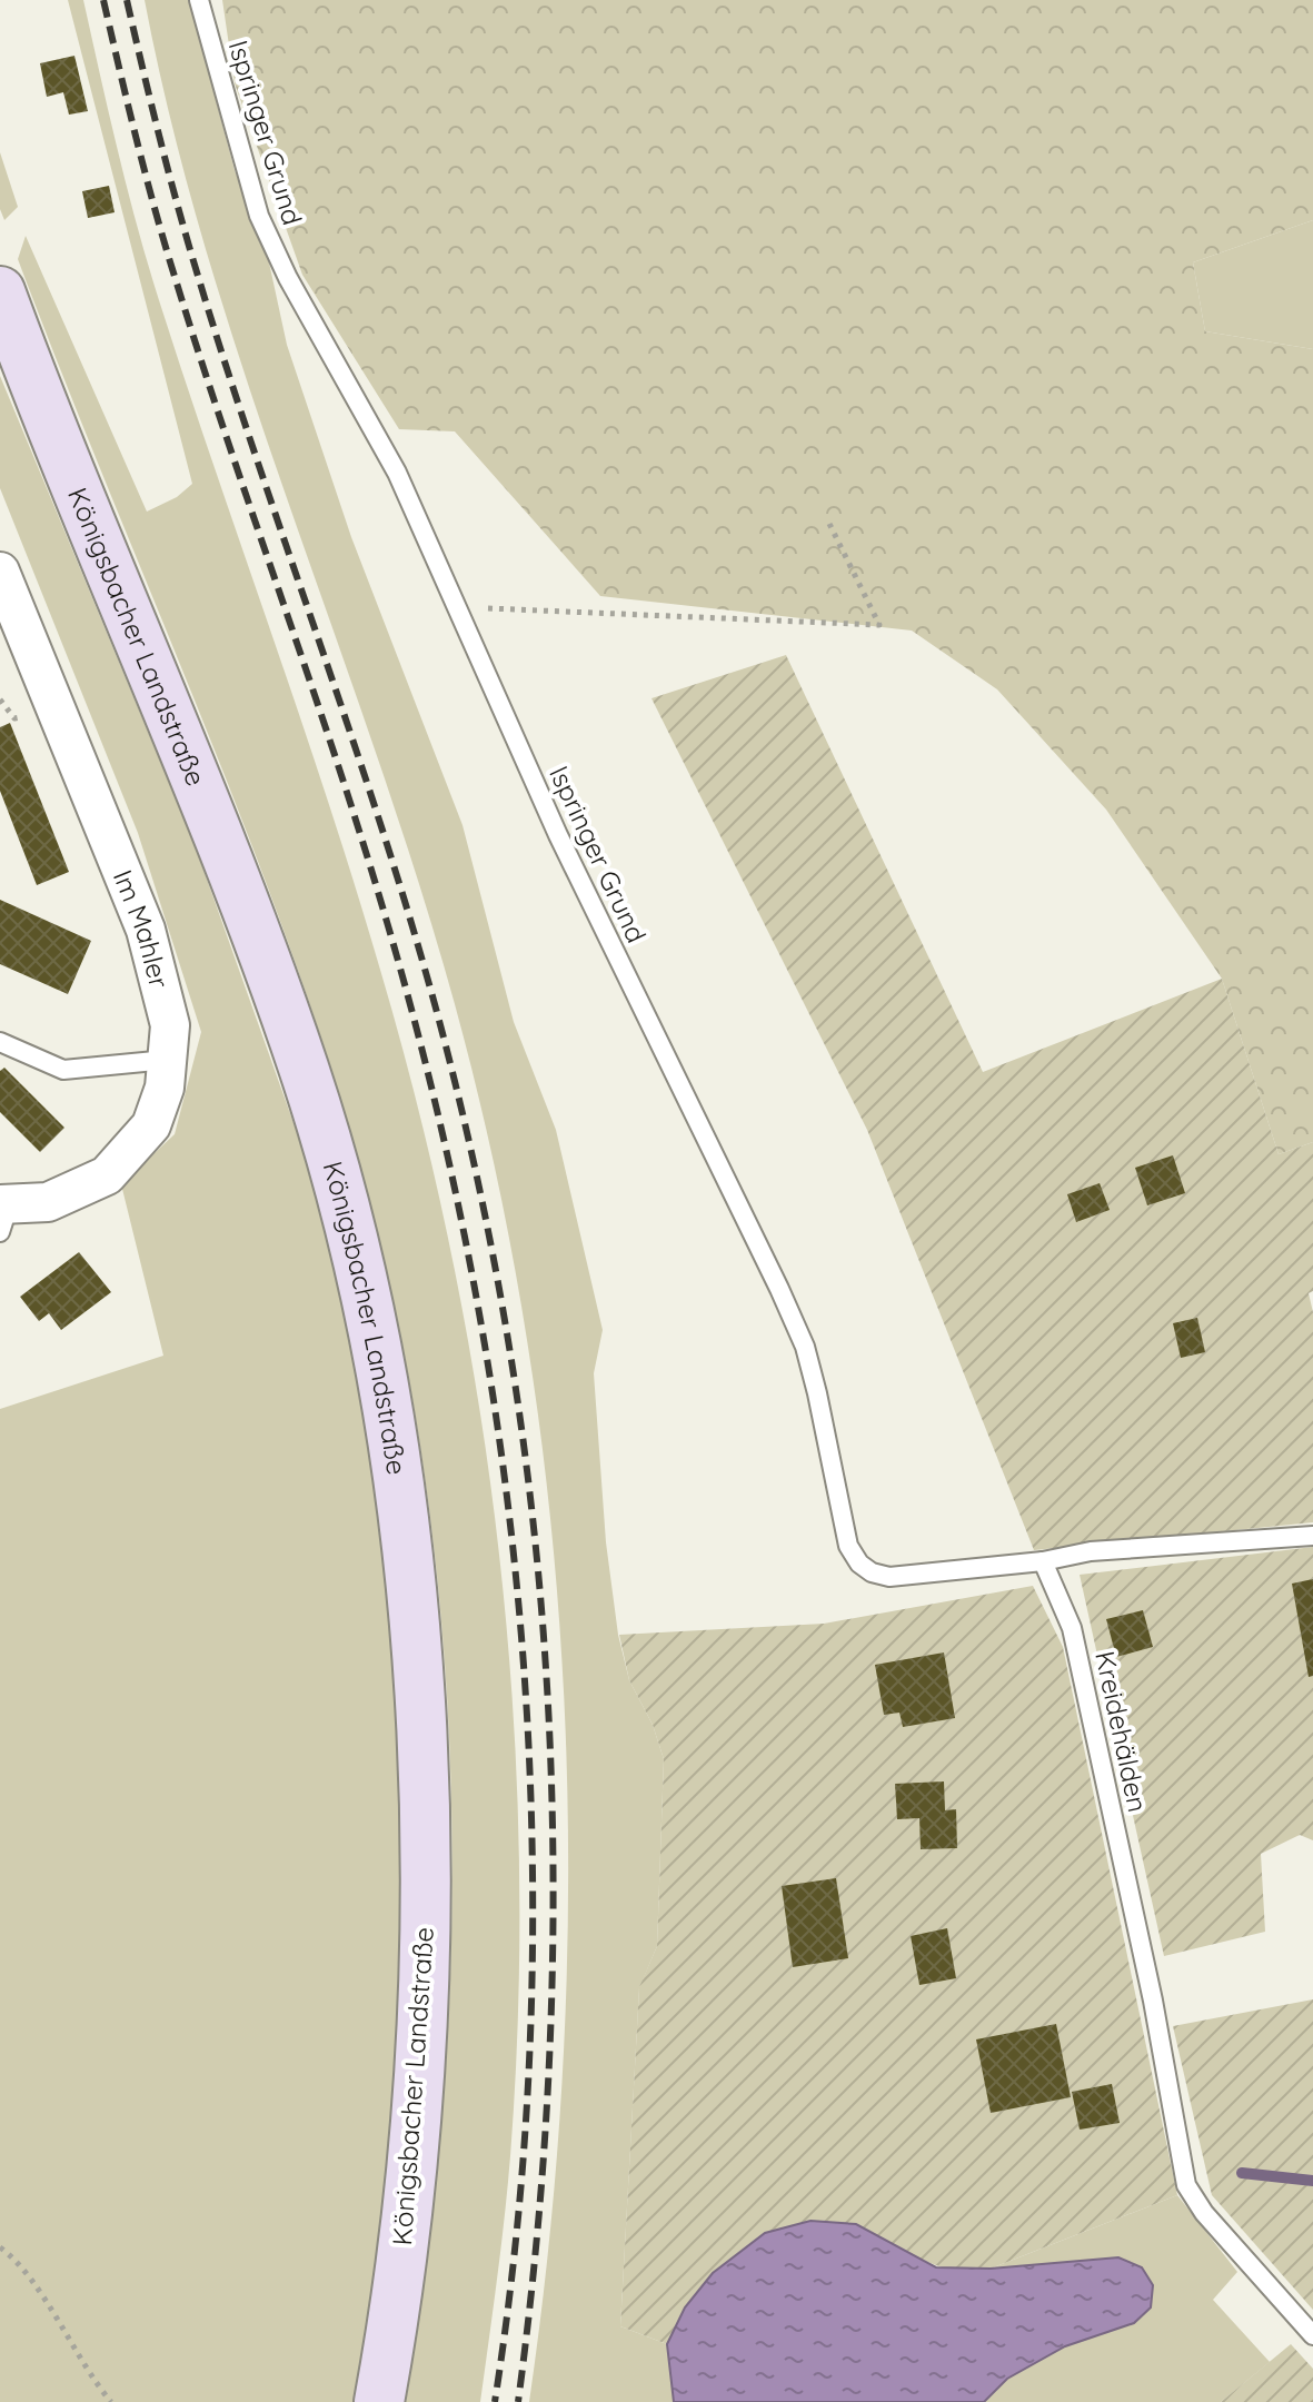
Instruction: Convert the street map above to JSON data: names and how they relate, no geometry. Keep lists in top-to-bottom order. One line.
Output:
{"streets":{"main road":["Königsbacher Landstraße"],"street":["Im Mahler"],"lane":["Ispringer Grund","Kreidehälden"]},"crossings":[["Ispringer Grund","Kreidehälden"]]}
